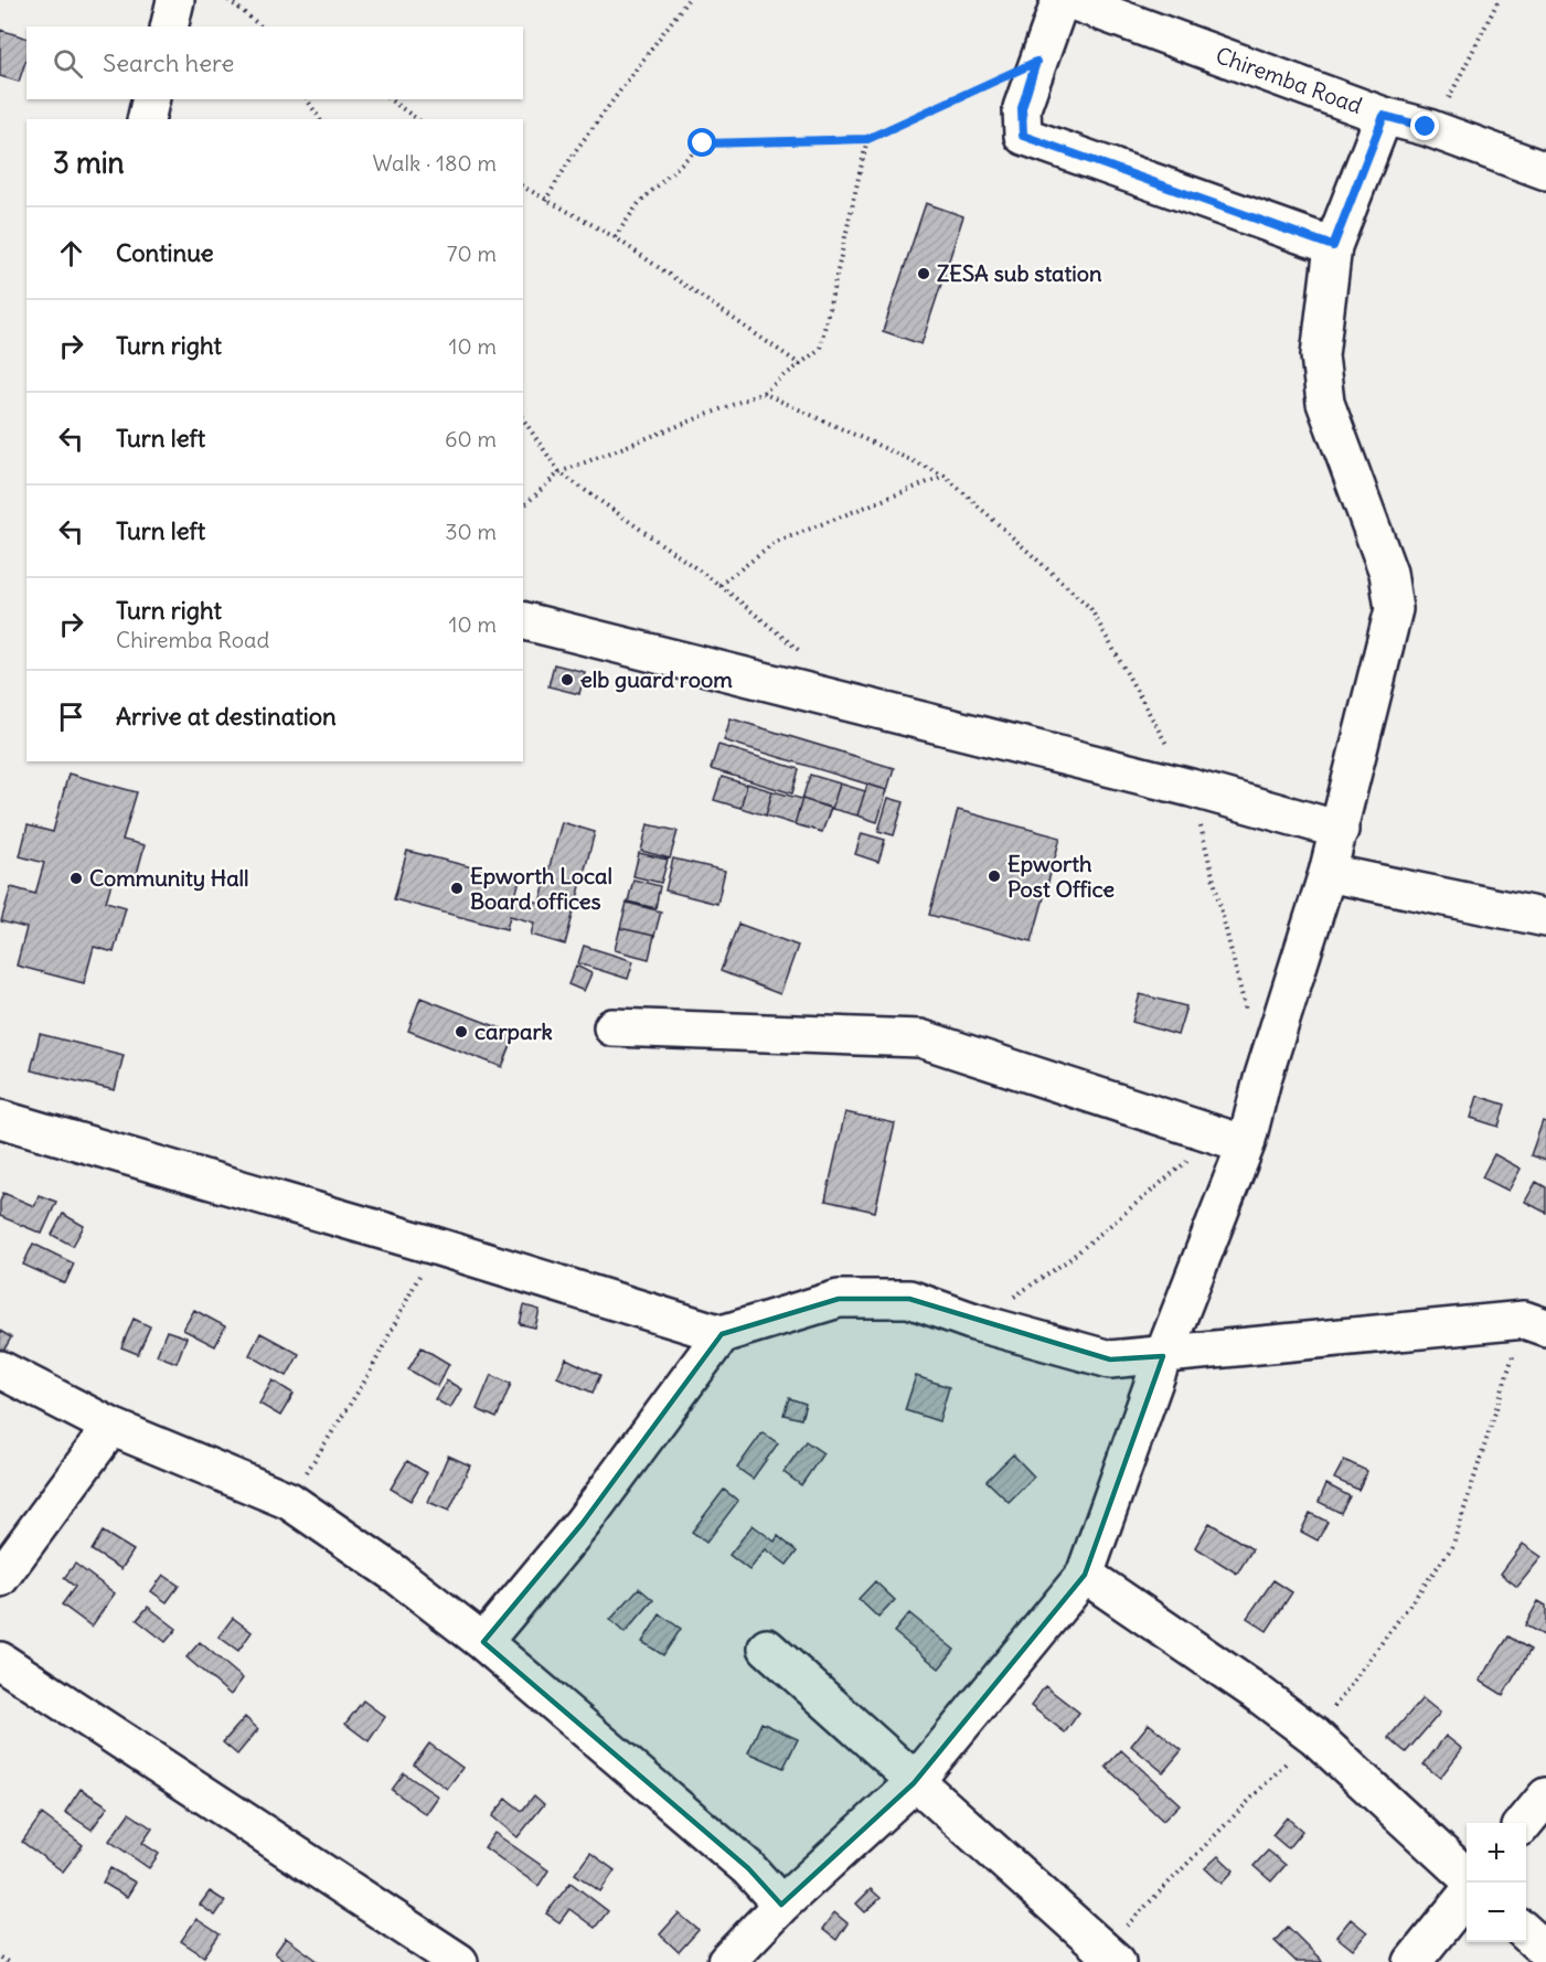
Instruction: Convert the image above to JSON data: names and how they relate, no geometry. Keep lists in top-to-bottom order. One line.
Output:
{"streets":{"street":["Chiremba Road"]},"places":["ZESA sub station","elb guard room","Epworth Post Office","Community Hall","Epworth Local Board offices","carpark"],"page":{"search":"Search here","heading":["3 min","Walk · 180 m"],"list":[["Continue","70 m"],["Turn right","10 m"],["Turn left","60 m"],["Turn left","30 m"],["Turn right","Chiremba Road","10 m"],"Arrive at destination"],"map_buttons":["+","−"]}}
